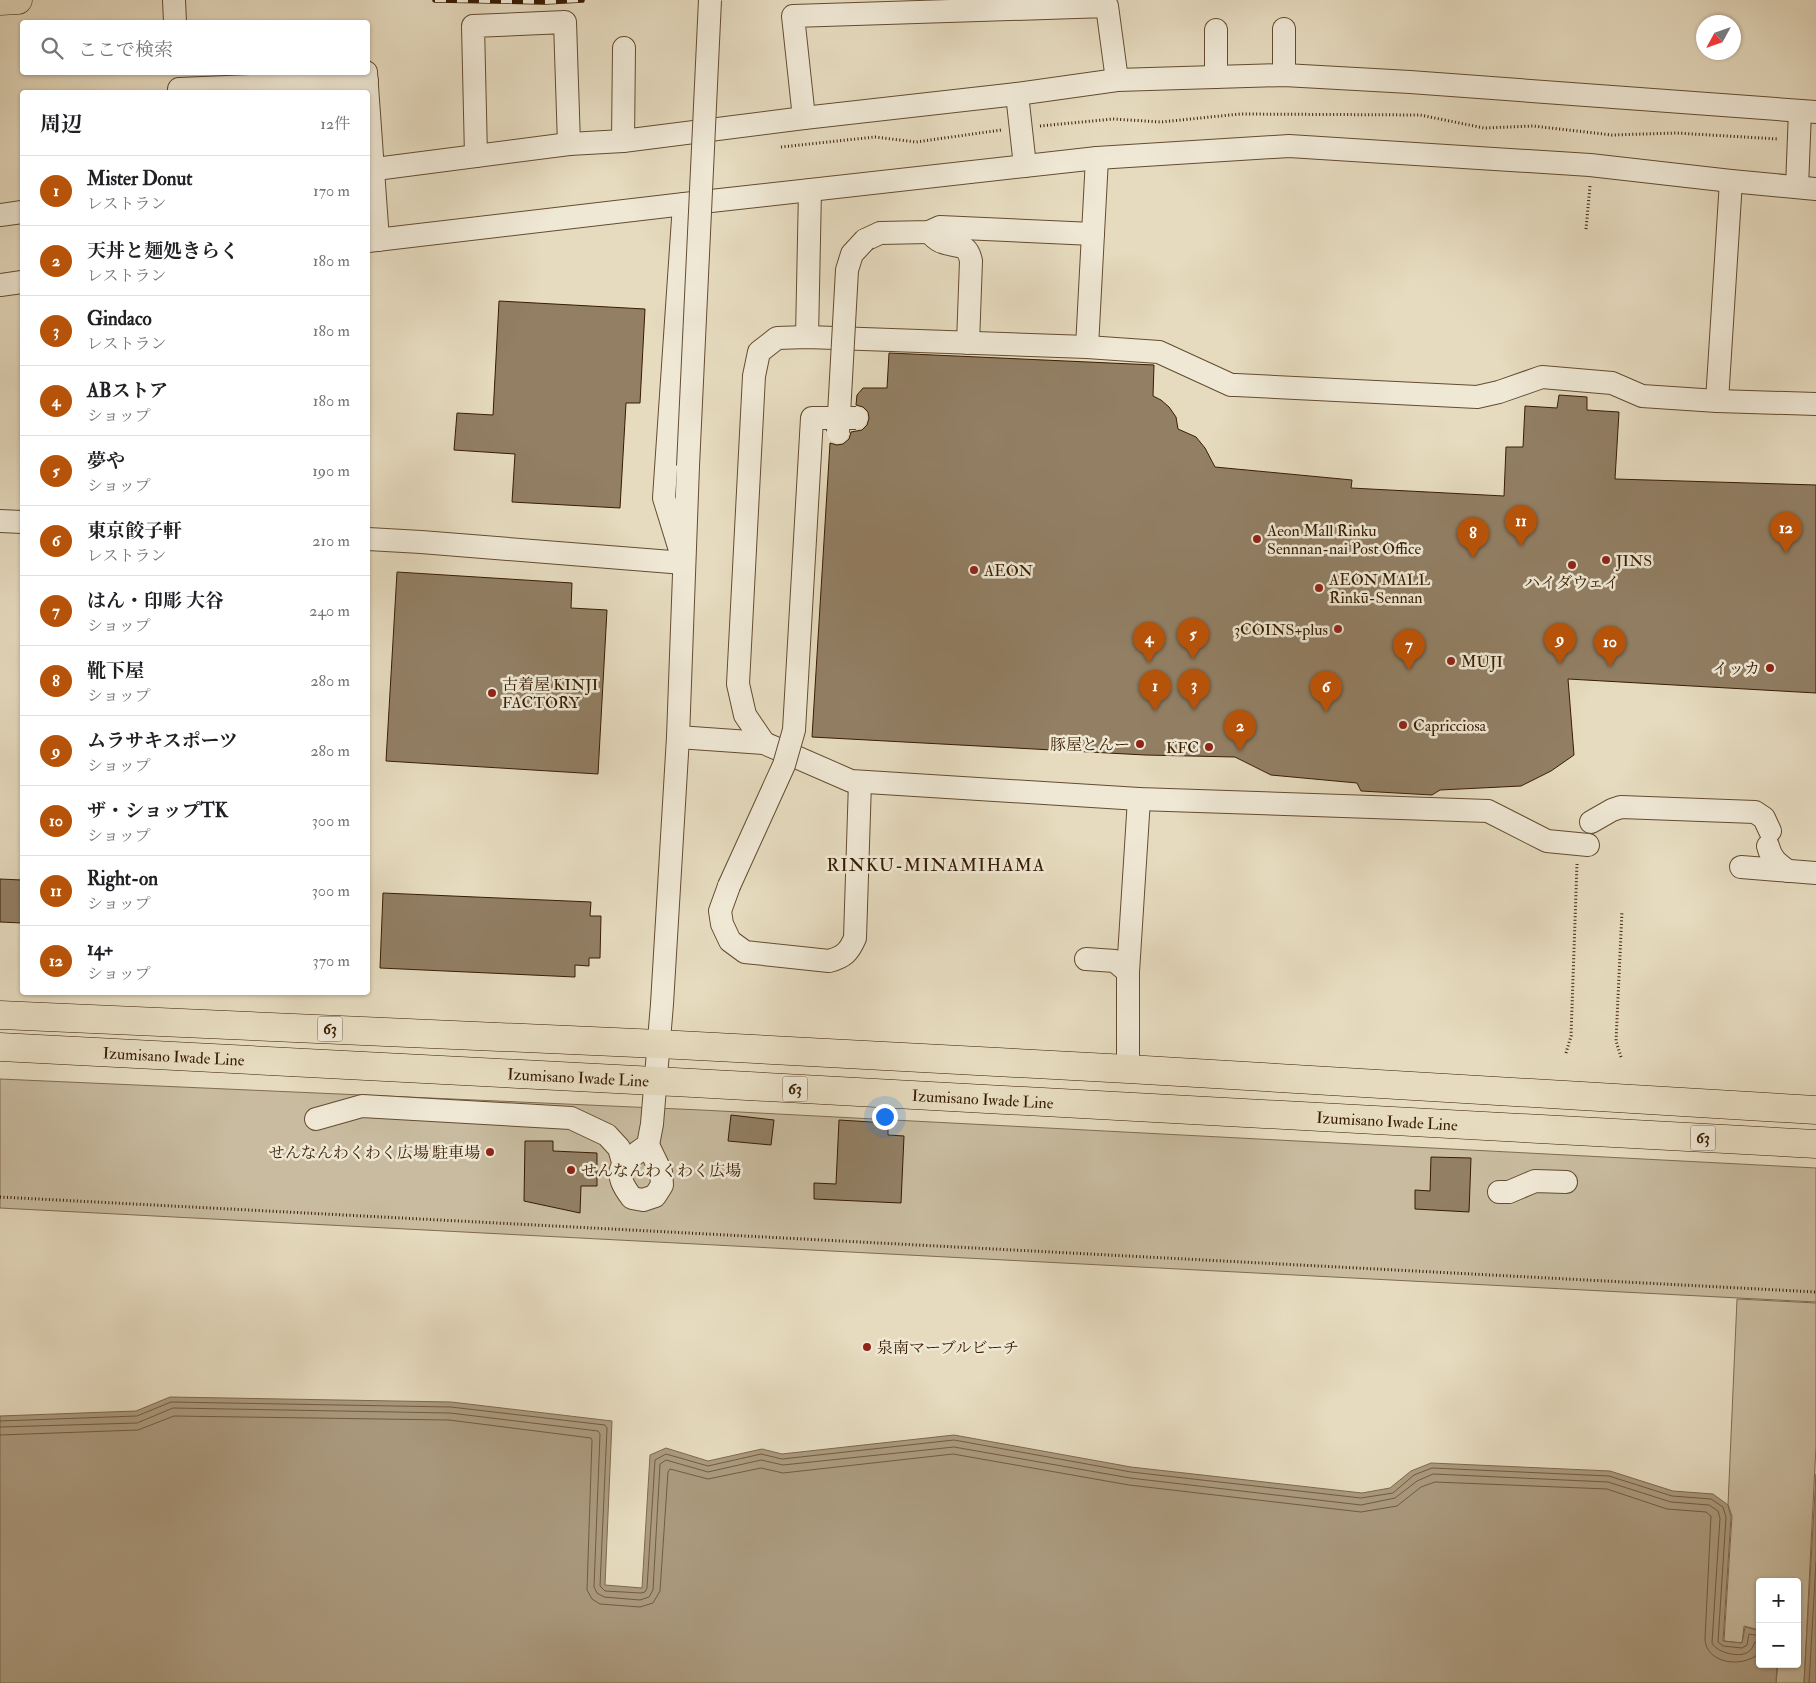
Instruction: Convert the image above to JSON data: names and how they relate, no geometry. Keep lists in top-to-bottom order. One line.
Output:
{"streets":{"main road":["63","Izumisano Iwade Line"]},"districts":["RINKU-MINAMIHAMA"],"places":["Aeon Mall Rinku Sennnan-nai Post Office","JINS","ハイダウェイ","AEON","AEON MALL Rinkū-Sennan","3COINS+plus","MUJI","イッカ","古着屋 KINJI FACTORY","Capricciosa","豚屋とんー","KFC","せんなんわくわく広場 駐車場","せんなんわくわく広場","泉南マーブルビーチ"],"north":"bottom left","page":{"search":"ここで検索","heading":["周辺","12件"],"list":[{"mark":"1","name":"Mister Donut","note":"レストラン","value":"170 m"},{"mark":"2","name":"天丼と麺処きらく","note":"レストラン","value":"180 m"},{"mark":"3","name":"Gindaco","note":"レストラン","value":"180 m"},{"mark":"4","name":"ABストア","note":"ショップ","value":"180 m"},{"mark":"5","name":"夢や","note":"ショップ","value":"190 m"},{"mark":"6","name":"東京餃子軒","note":"レストラン","value":"210 m"},{"mark":"7","name":"はん・印彫 大谷","note":"ショップ","value":"240 m"},{"mark":"8","name":"靴下屋","note":"ショップ","value":"280 m"},{"mark":"9","name":"ムラサキスポーツ","note":"ショップ","value":"280 m"},{"mark":"10","name":"ザ・ショップTK","note":"ショップ","value":"300 m"},{"mark":"11","name":"Right-on","note":"ショップ","value":"300 m"},{"mark":"12","name":"14+","note":"ショップ","value":"370 m"}],"pins":["11","12","8","5","4","9","10","7","3","1","6","2"],"map_buttons":["+","−"]}}
